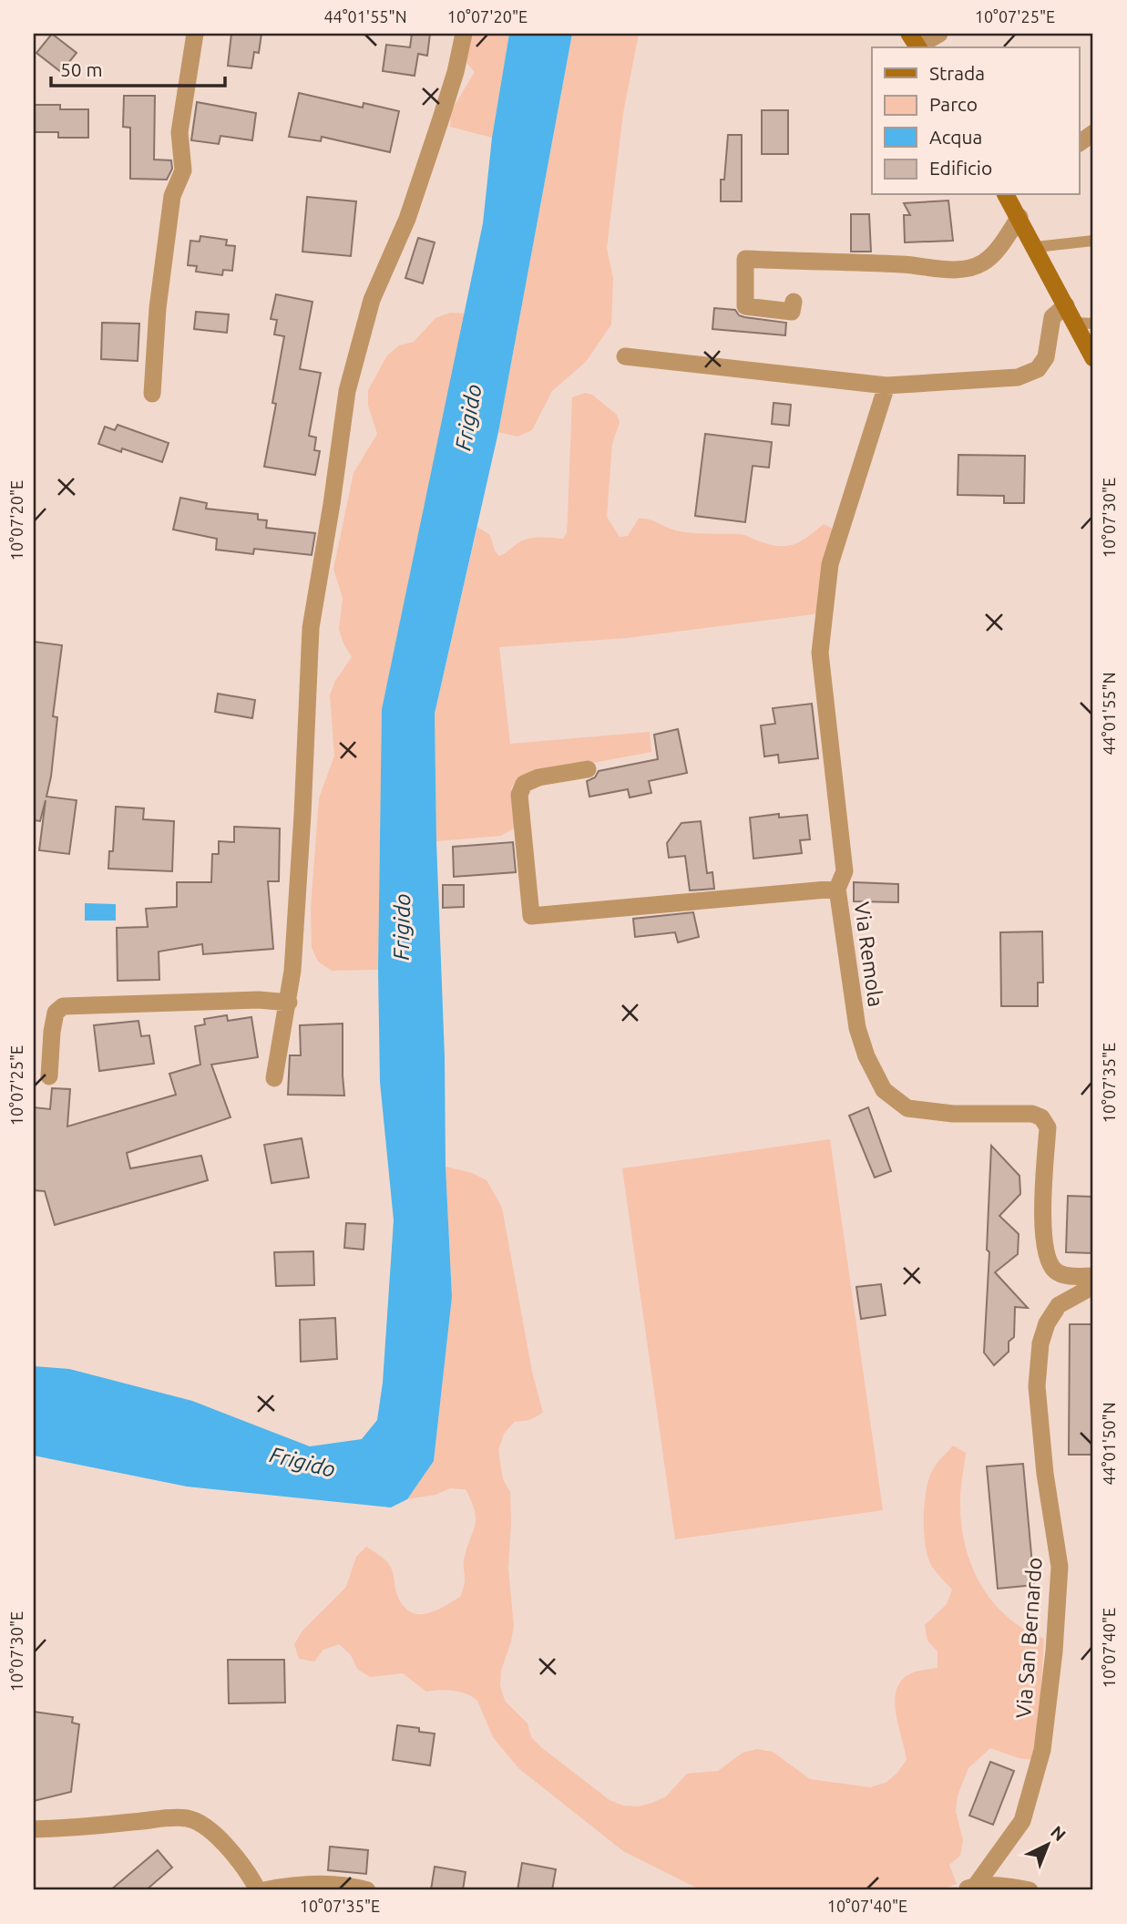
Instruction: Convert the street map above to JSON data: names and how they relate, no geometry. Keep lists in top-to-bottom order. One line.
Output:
{"streets":{"street":["Via Remola","Via San Bernardo"]},"water":["Frigido"],"legend":["Strada","Parco","Acqua","Edificio"],"scale_bar":"50 m","north":"top right","coordinates":["44°01'55\"N","10°07'20\"E","10°07'25\"E","10°07'30\"E","10°07'35\"E","44°01'50\"N","10°07'40\"E"]}
